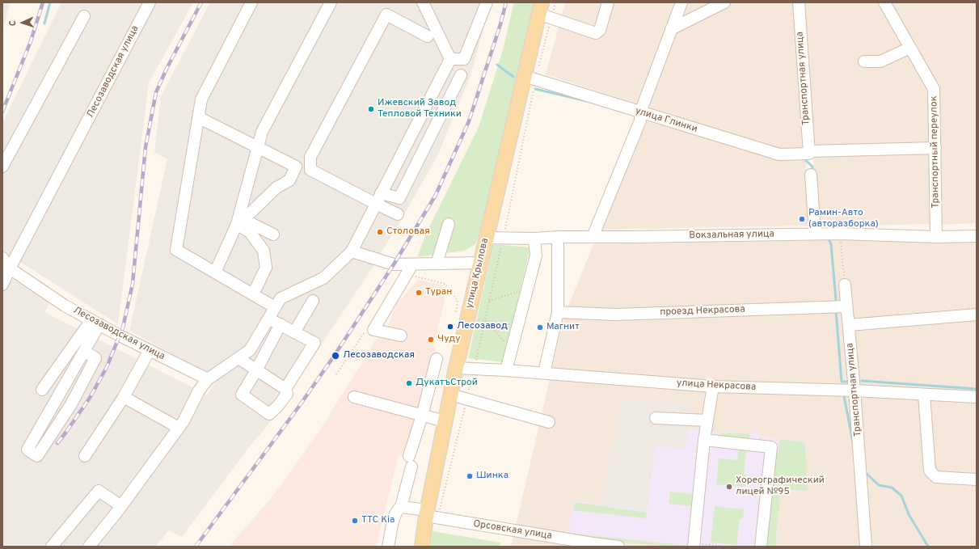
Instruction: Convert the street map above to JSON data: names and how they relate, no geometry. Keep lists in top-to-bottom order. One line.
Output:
{"streets":{"main road":["улица Крылова"],"street":["Лесозаводская улица","Транспортная улица","улица Глинки","Транспортный переулок","Вокзальная улица","проезд Некрасова","улица Некрасова","Орсовская улица"]},"crossings":[["Транспортная улица","улица Глинки"],["Транспортная улица","проезд Некрасова"],["Транспортная улица","улица Некрасова"],["улица Глинки","Транспортный переулок"],["улица Глинки","улица Крылова"],["Транспортный переулок","Вокзальная улица"],["Вокзальная улица","улица Крылова"],["улица Крылова","улица Некрасова"],["улица Крылова","Орсовская улица"]],"places":["Ижевский Завод Тепловой Техники","Рамин-Авто (авторазборка)","Столовая","Туран","Лесозавод","Магнит","Чуду","Лесозаводская","ДукатъСтрой","Шинка","Хореографический лицей №95","ТТС Kia"],"north":"left"}
